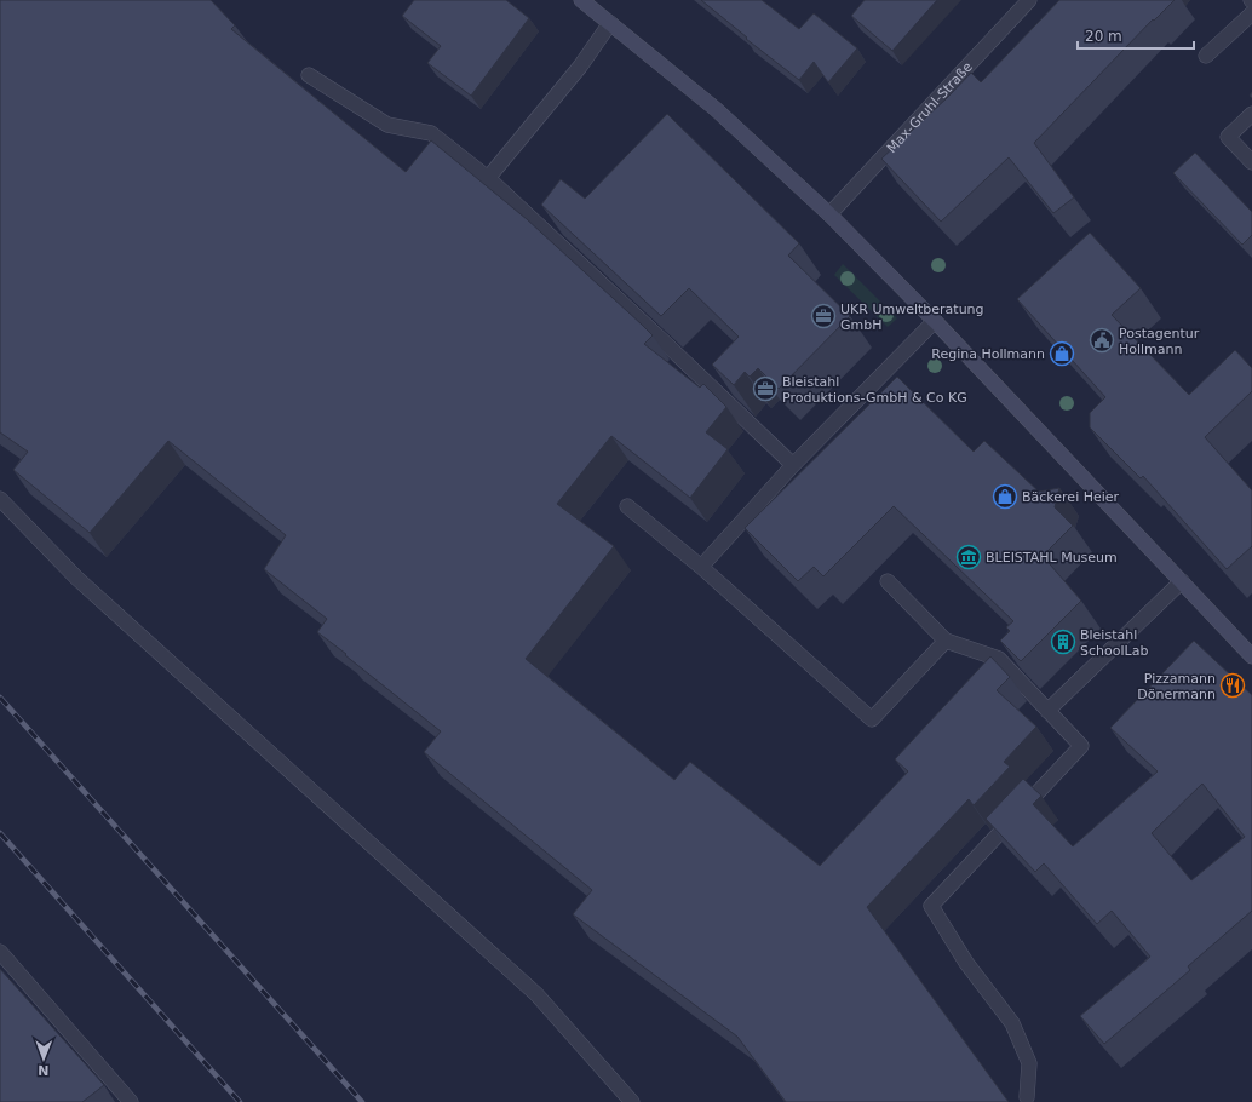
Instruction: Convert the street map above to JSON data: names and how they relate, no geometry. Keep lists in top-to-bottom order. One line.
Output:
{"streets":{"street":["Max-Gruhl-Straße"]},"places":{"office":["UKR Umweltberatung GmbH","Bleistahl Produktions-GmbH & Co KG"],"public building":["Postagentur Hollmann"],"shop":["Regina Hollmann","Bäckerei Heier"],"museum":["BLEISTAHL Museum"],"building":["Bleistahl SchoolLab"],"restaurant":["Pizzamann Dönermann"]},"scale_bar":"20 m","north":"bottom"}
